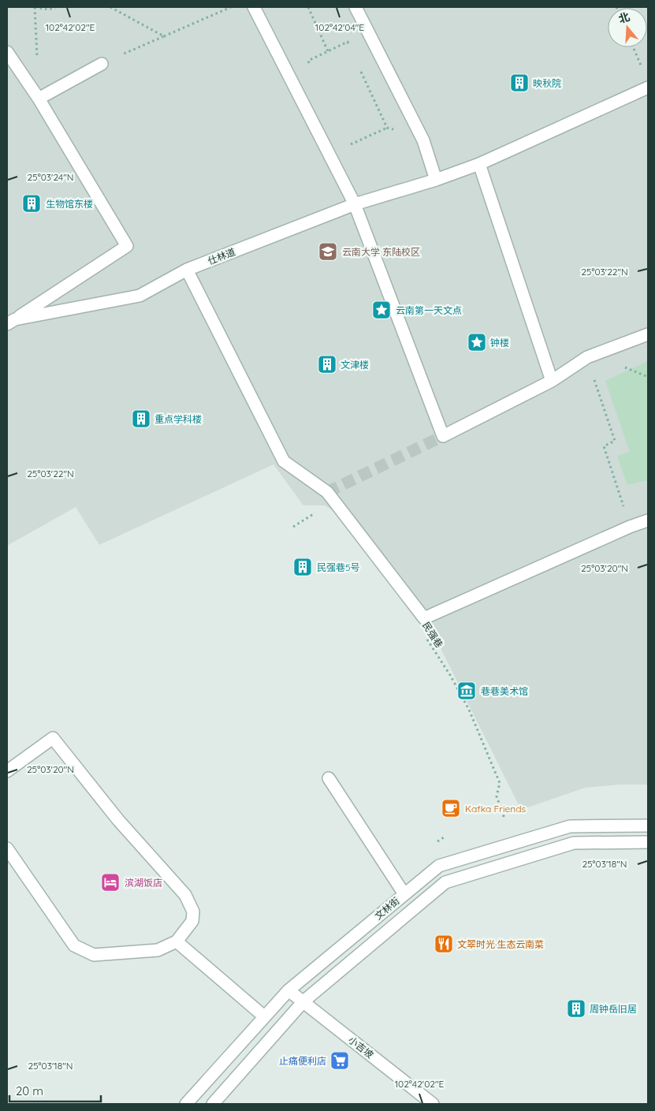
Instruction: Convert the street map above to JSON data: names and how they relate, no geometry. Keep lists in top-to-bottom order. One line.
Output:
{"streets":{"street":["仕林道","文林街","小吉坡"],"path":["民强巷"]},"crossings":[["文林街","小吉坡"]],"places":{"building":["映秋院","生物馆东楼","文津楼","重点学科楼","民强巷5号","周钟岳旧居"],"school or university":["云南大学 东陆校区"],"place":["云南第一天文点","钟楼"],"museum":["巷巷美术馆"],"cafe":["Kafka Friends"],"hotel":["滨湖饭店"],"restaurant":["文翠时光·生态云南菜"],"supermarket":["止痛便利店"]},"scale_bar":"20 m","north":"top","coordinates":["102°42'02\"E","102°42'04\"E","25°03'24\"N","25°03'22\"N","25°03'20\"N","25°03'18\"N"]}
